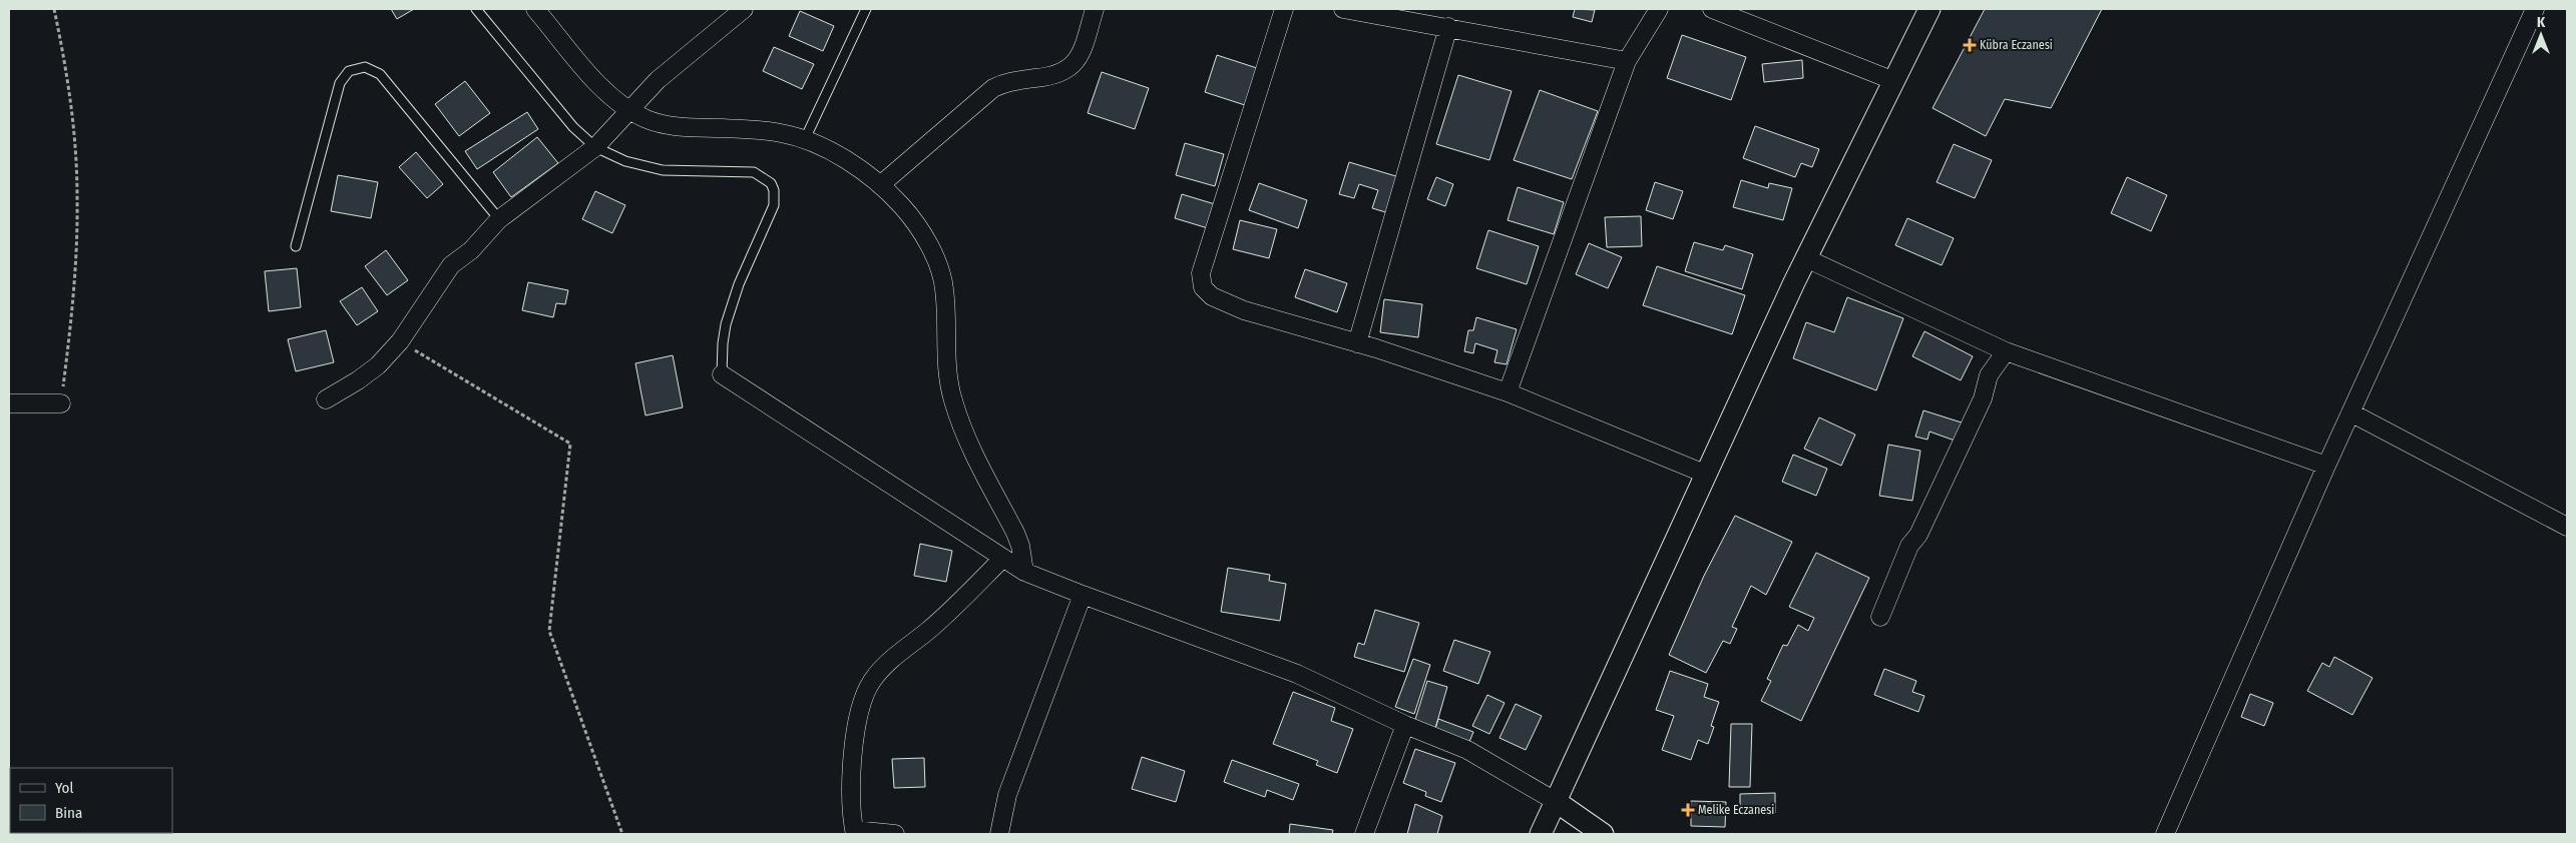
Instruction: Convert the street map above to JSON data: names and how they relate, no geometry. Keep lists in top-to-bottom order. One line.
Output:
{"places":{"health":["Kübra Eczanesi","Melike Eczanesi"]},"legend":["Yol","Bina"],"north":"top"}
